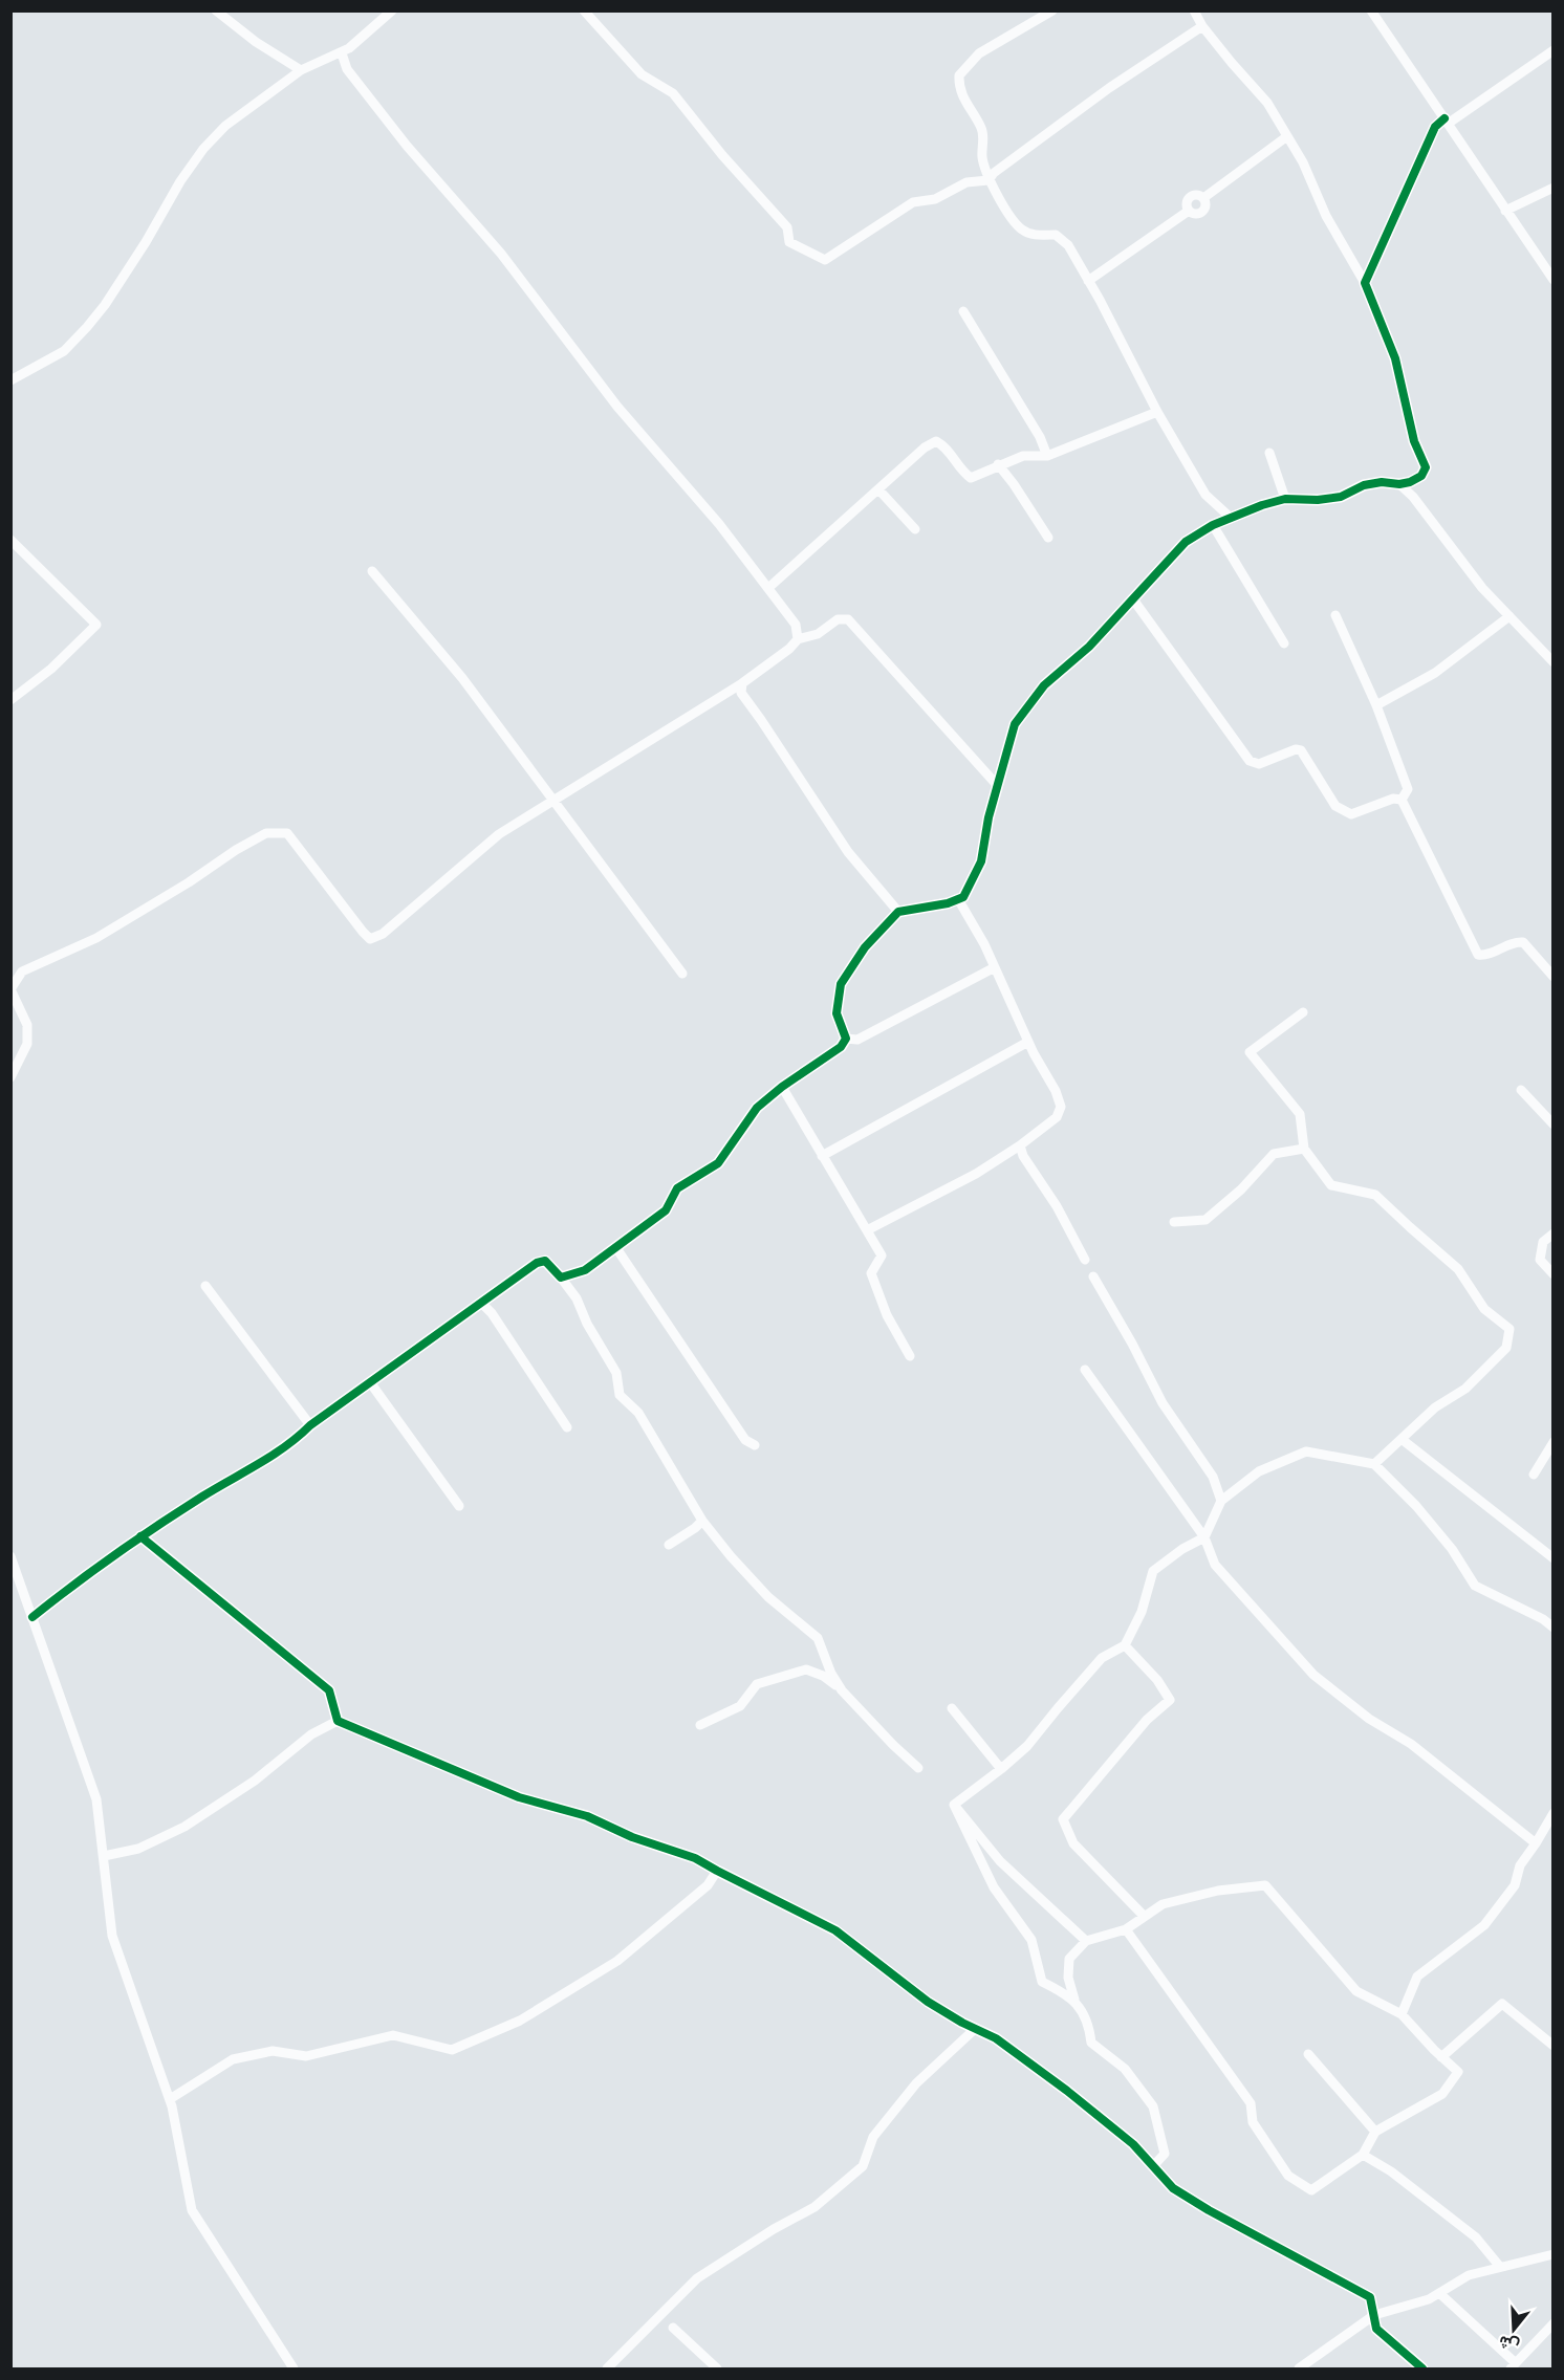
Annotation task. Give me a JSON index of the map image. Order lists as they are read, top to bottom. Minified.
{"north":"bottom"}
